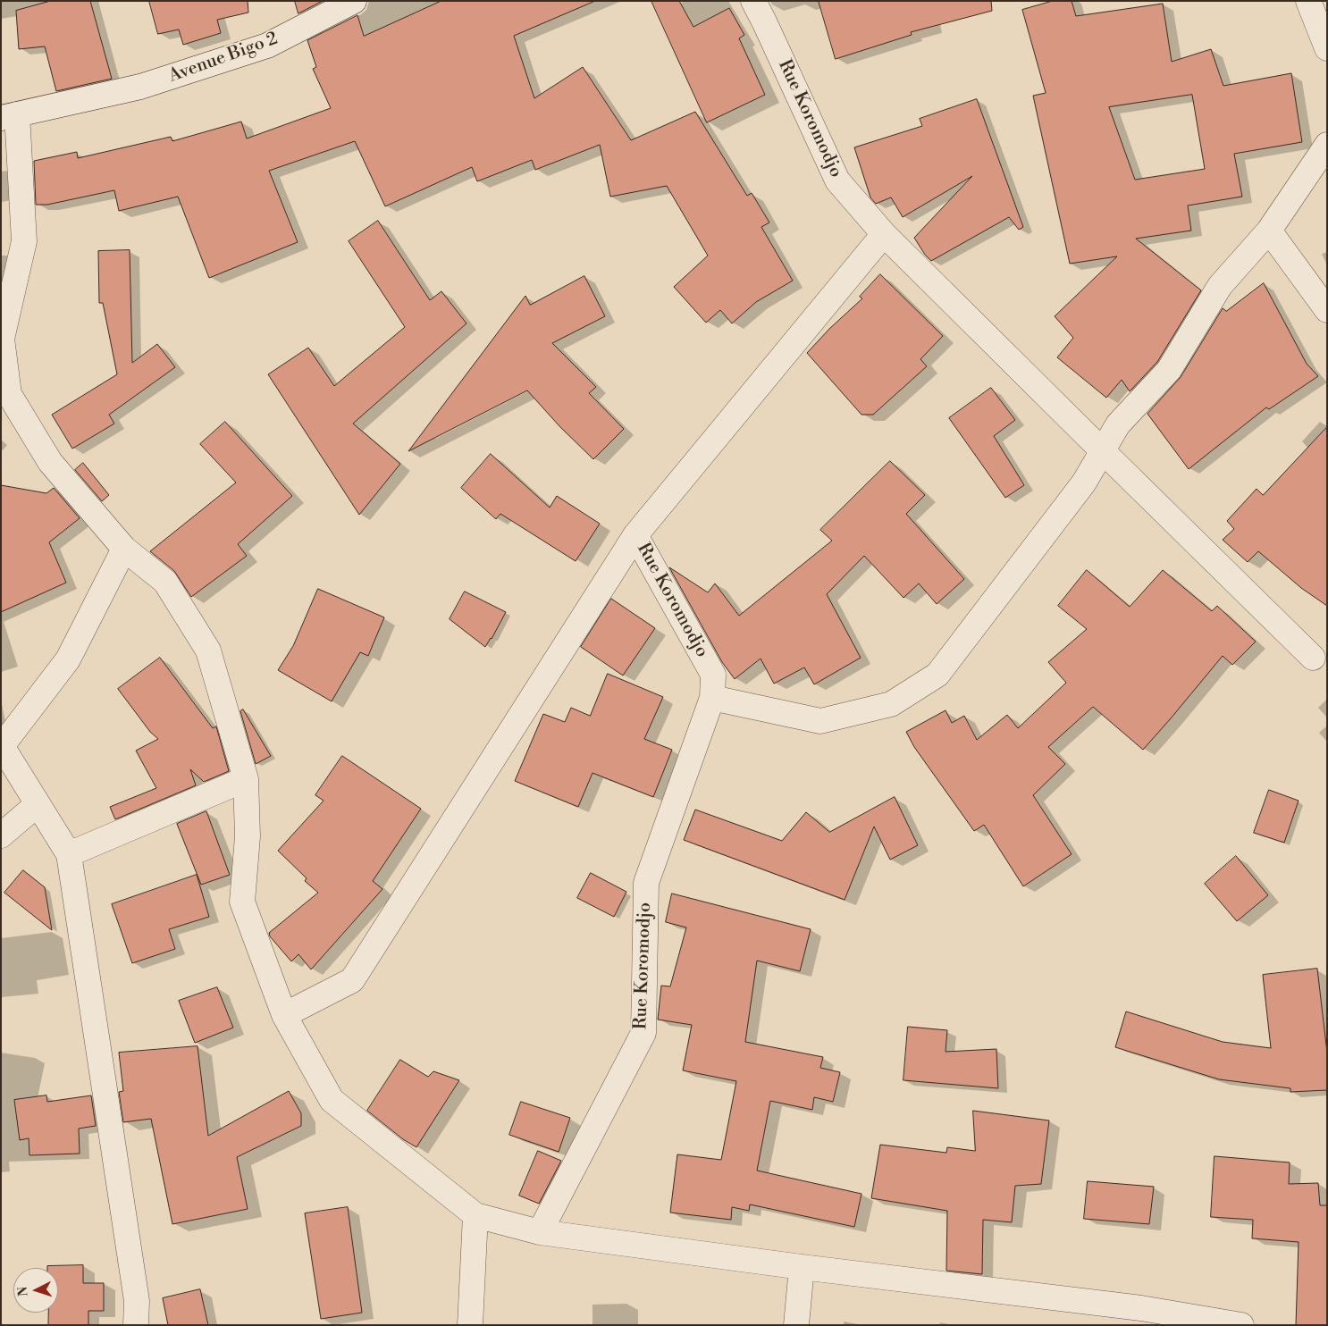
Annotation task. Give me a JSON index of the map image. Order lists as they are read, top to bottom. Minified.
{"streets":{"street":["Avenue Bigo 2","Rue Koromodjo"]},"north":"left"}
